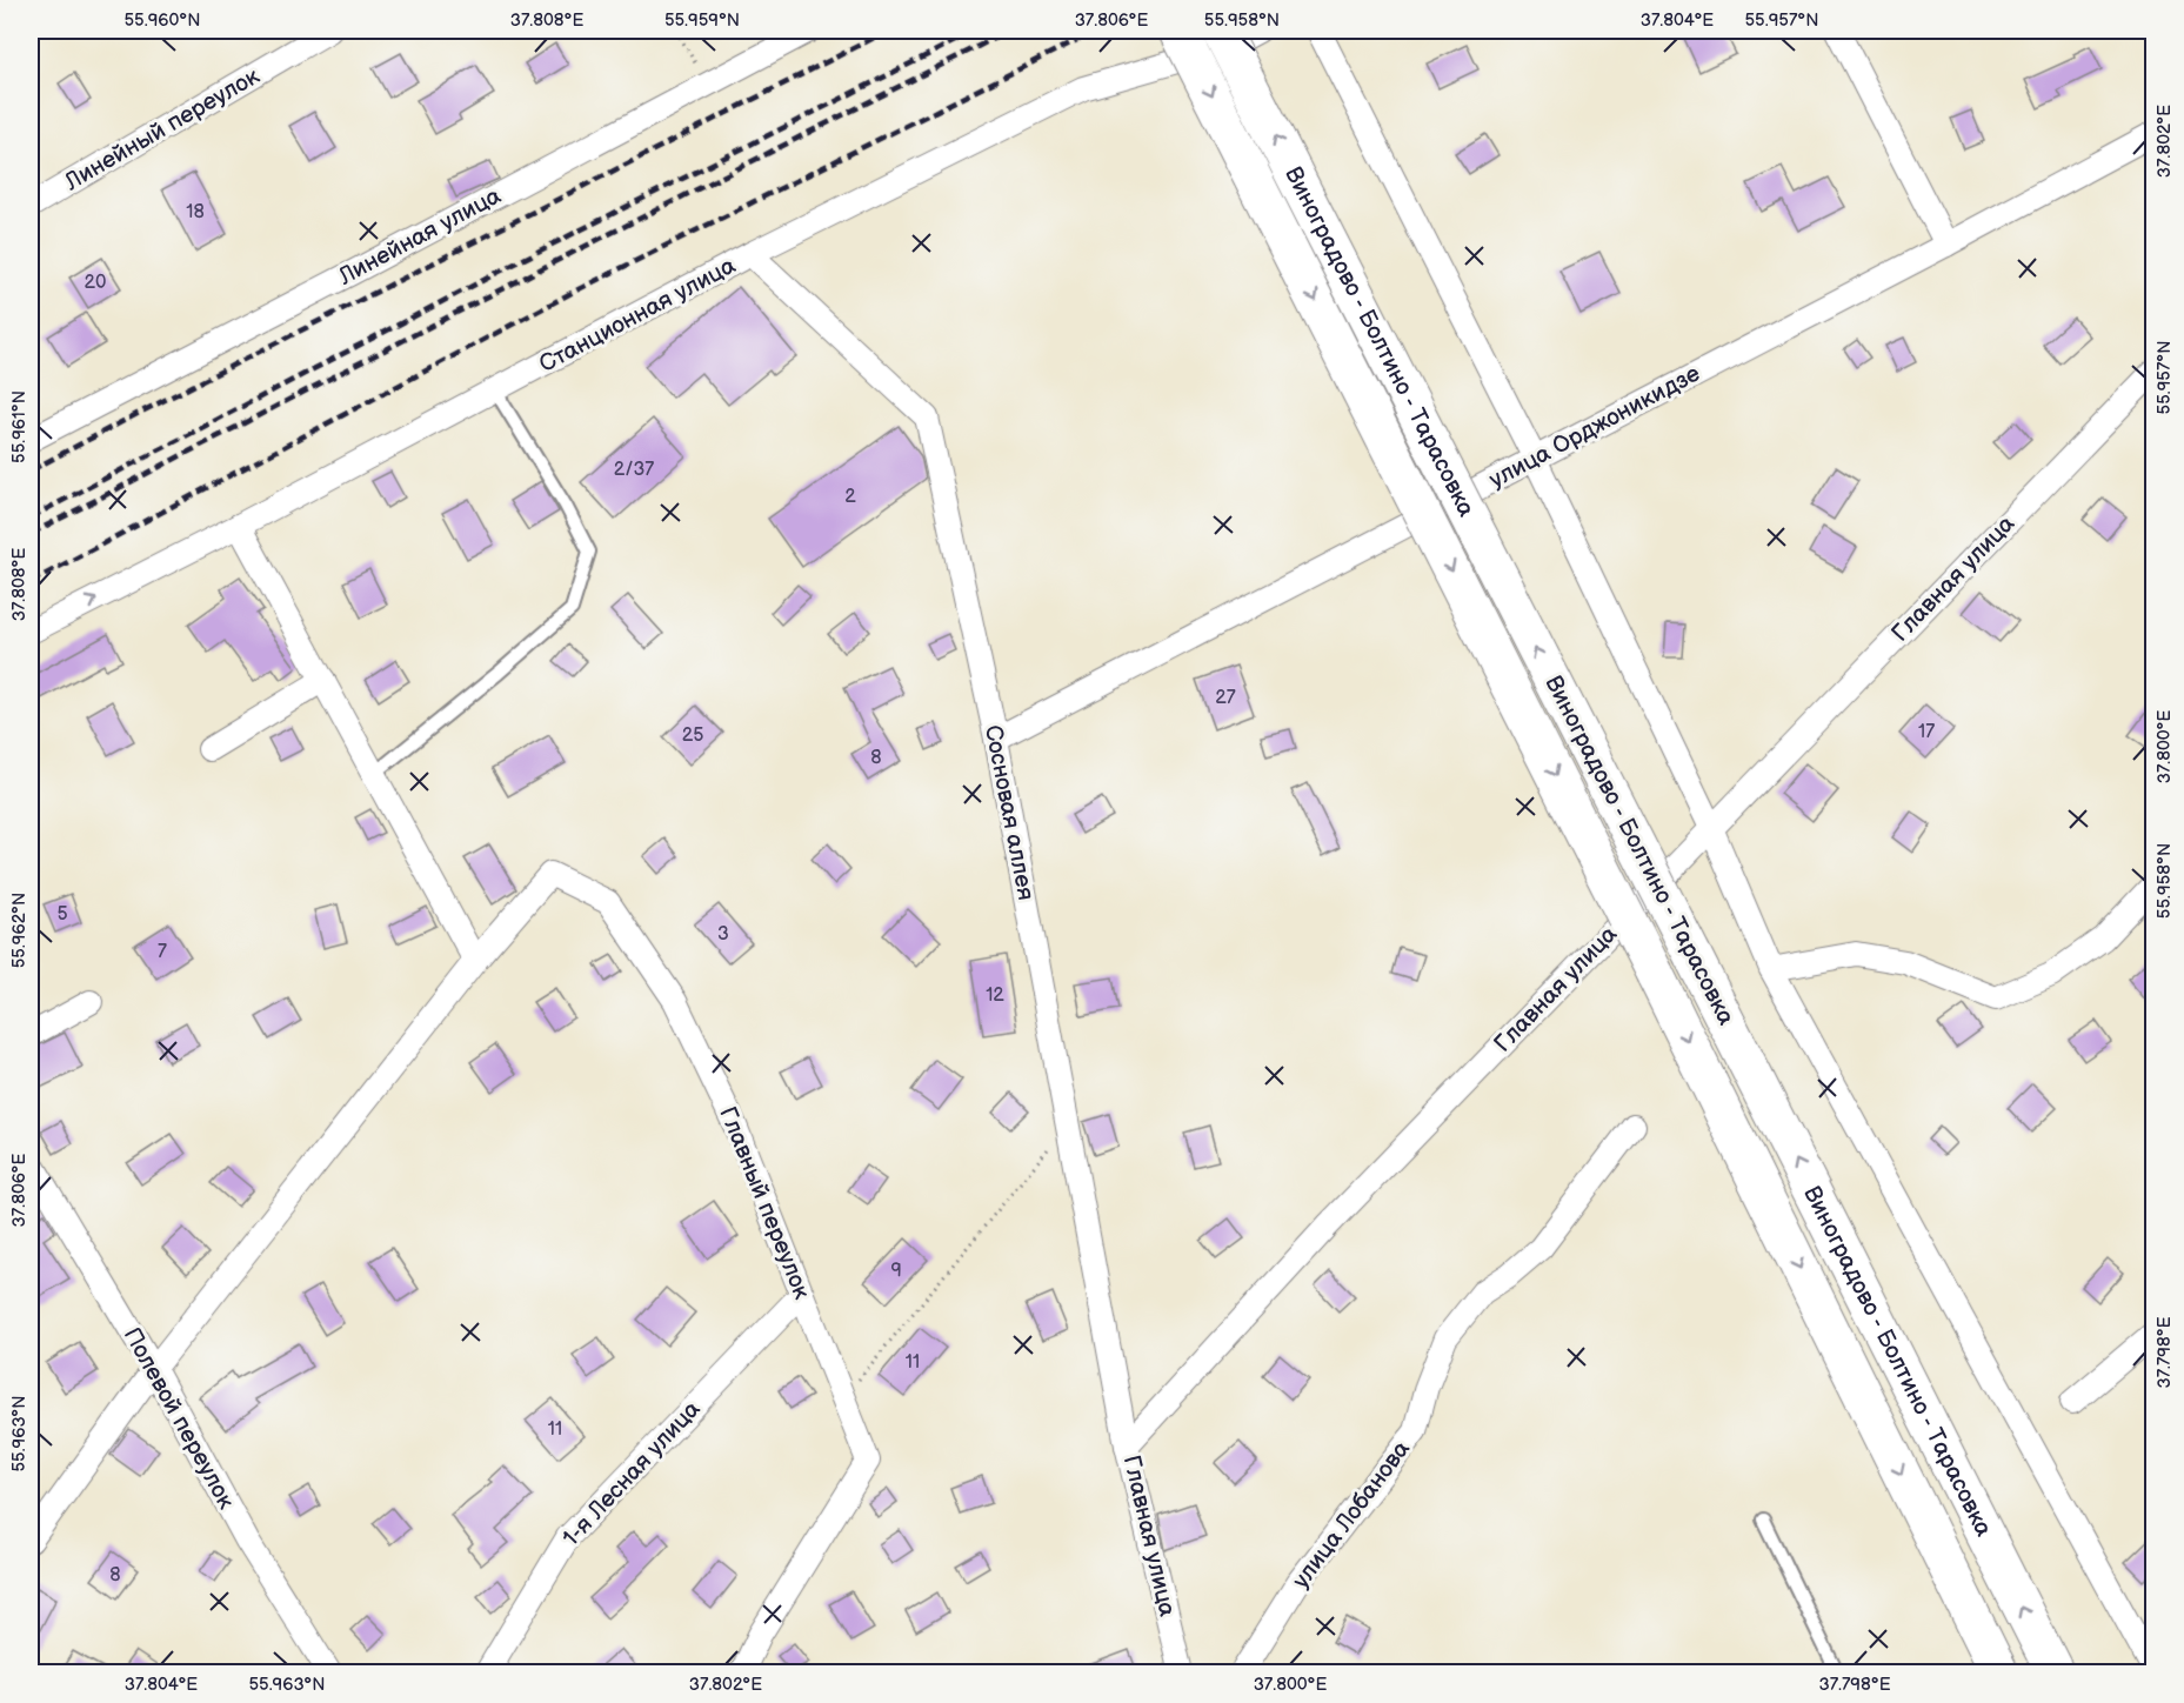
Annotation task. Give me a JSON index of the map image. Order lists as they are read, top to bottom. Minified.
{"streets":{"main road":["Виноградово - Болтино - Тарасовка"],"street":["Линейный переулок","Линейная улица","Станционная улица","улица Орджоникидзе","Главная улица","Сосновая аллея","Главный переулок","Полевой переулок","1-я Лесная улица","улица Лобанова"]},"crossings":[["Станционная улица","Сосновая аллея"],["улица Орджоникидзе","Сосновая аллея"],["Главная улица","Сосновая аллея"],["Главный переулок","1-я Лесная улица"]],"house_numbers":["18","20","2/37","2","27","17","25","8","5","3","7","12","9","11","11","8"],"coordinates":["55.960°N","37.808°E","55.959°N","37.806°E","55.958°N","37.804°E","55.957°N","37.802°E","55.961°N","37.800°E","55.962°N","37.798°E","55.963°N"]}
